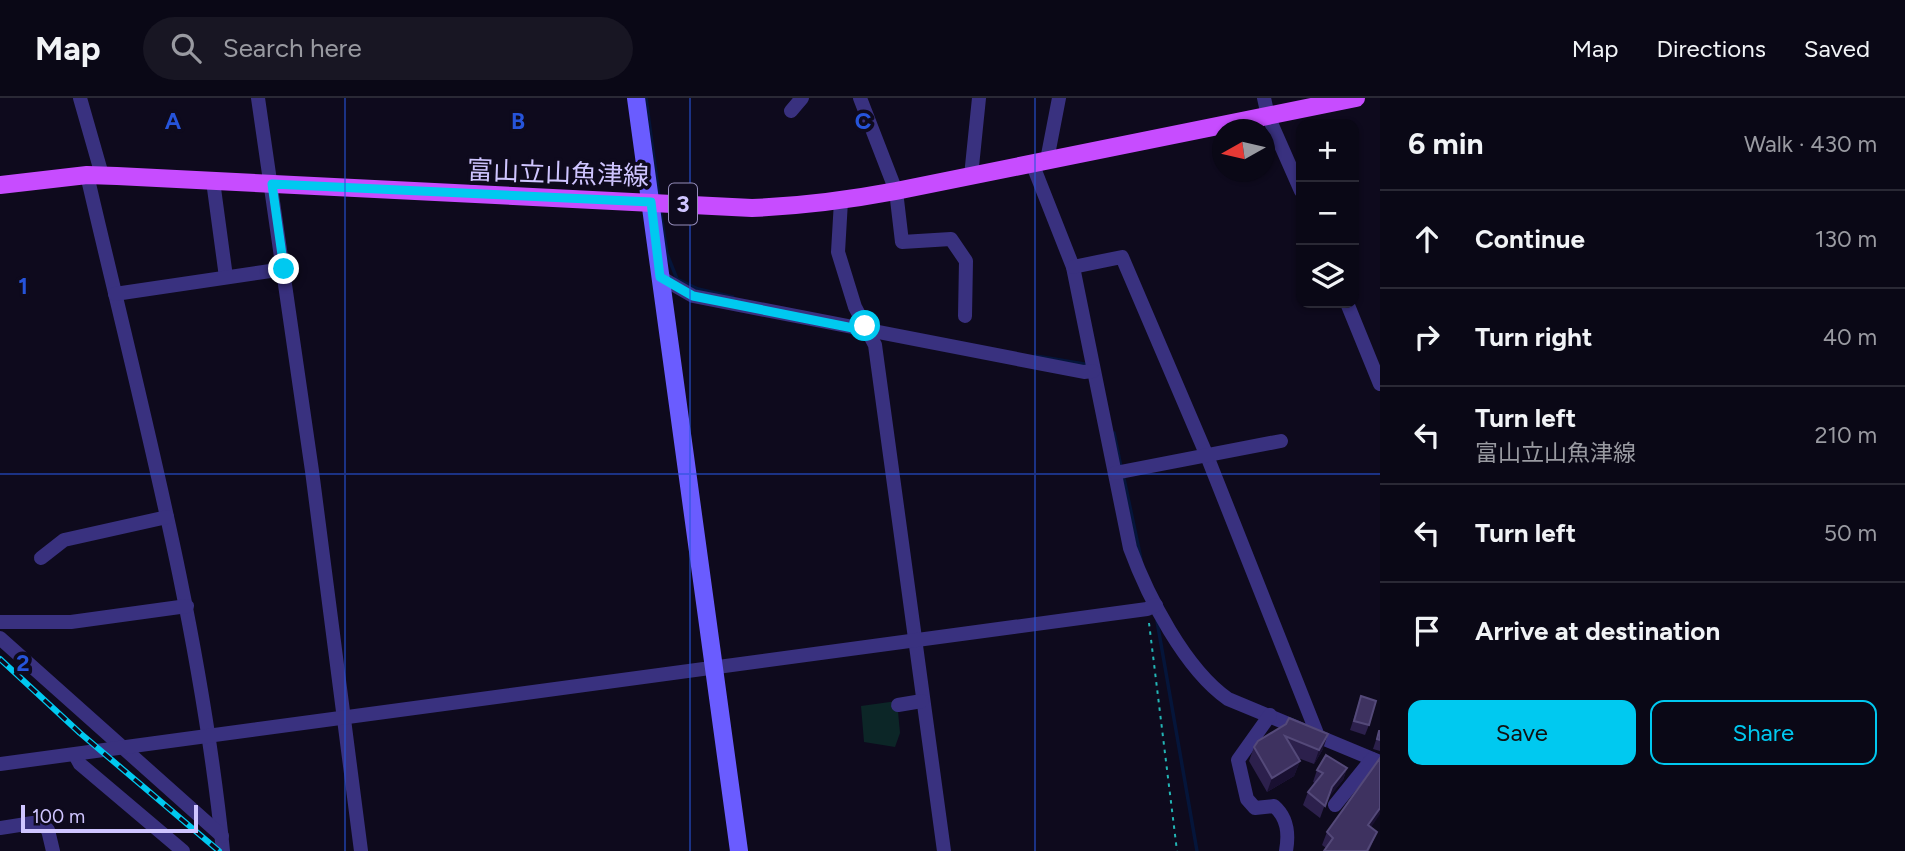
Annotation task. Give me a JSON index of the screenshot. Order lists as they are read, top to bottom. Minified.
{"streets":{"main road":["富山立山魚津線","3"]},"scale_bar":"100 m","north":"left","page":{"header":"Map","search":"Search here","nav":["Map","Directions","Saved"],"heading":["6 min","Walk · 430 m"],"map_buttons":["+","−"],"list":[["Continue","130 m"],["Turn right","40 m"],["Turn left","富山立山魚津線","210 m"],["Turn left","50 m"],"Arrive at destination"],"buttons":["Save","Share"],"scale":"100 m"},"grid":{"columns":["A","B","C"],"rows":["1","2"]}}
